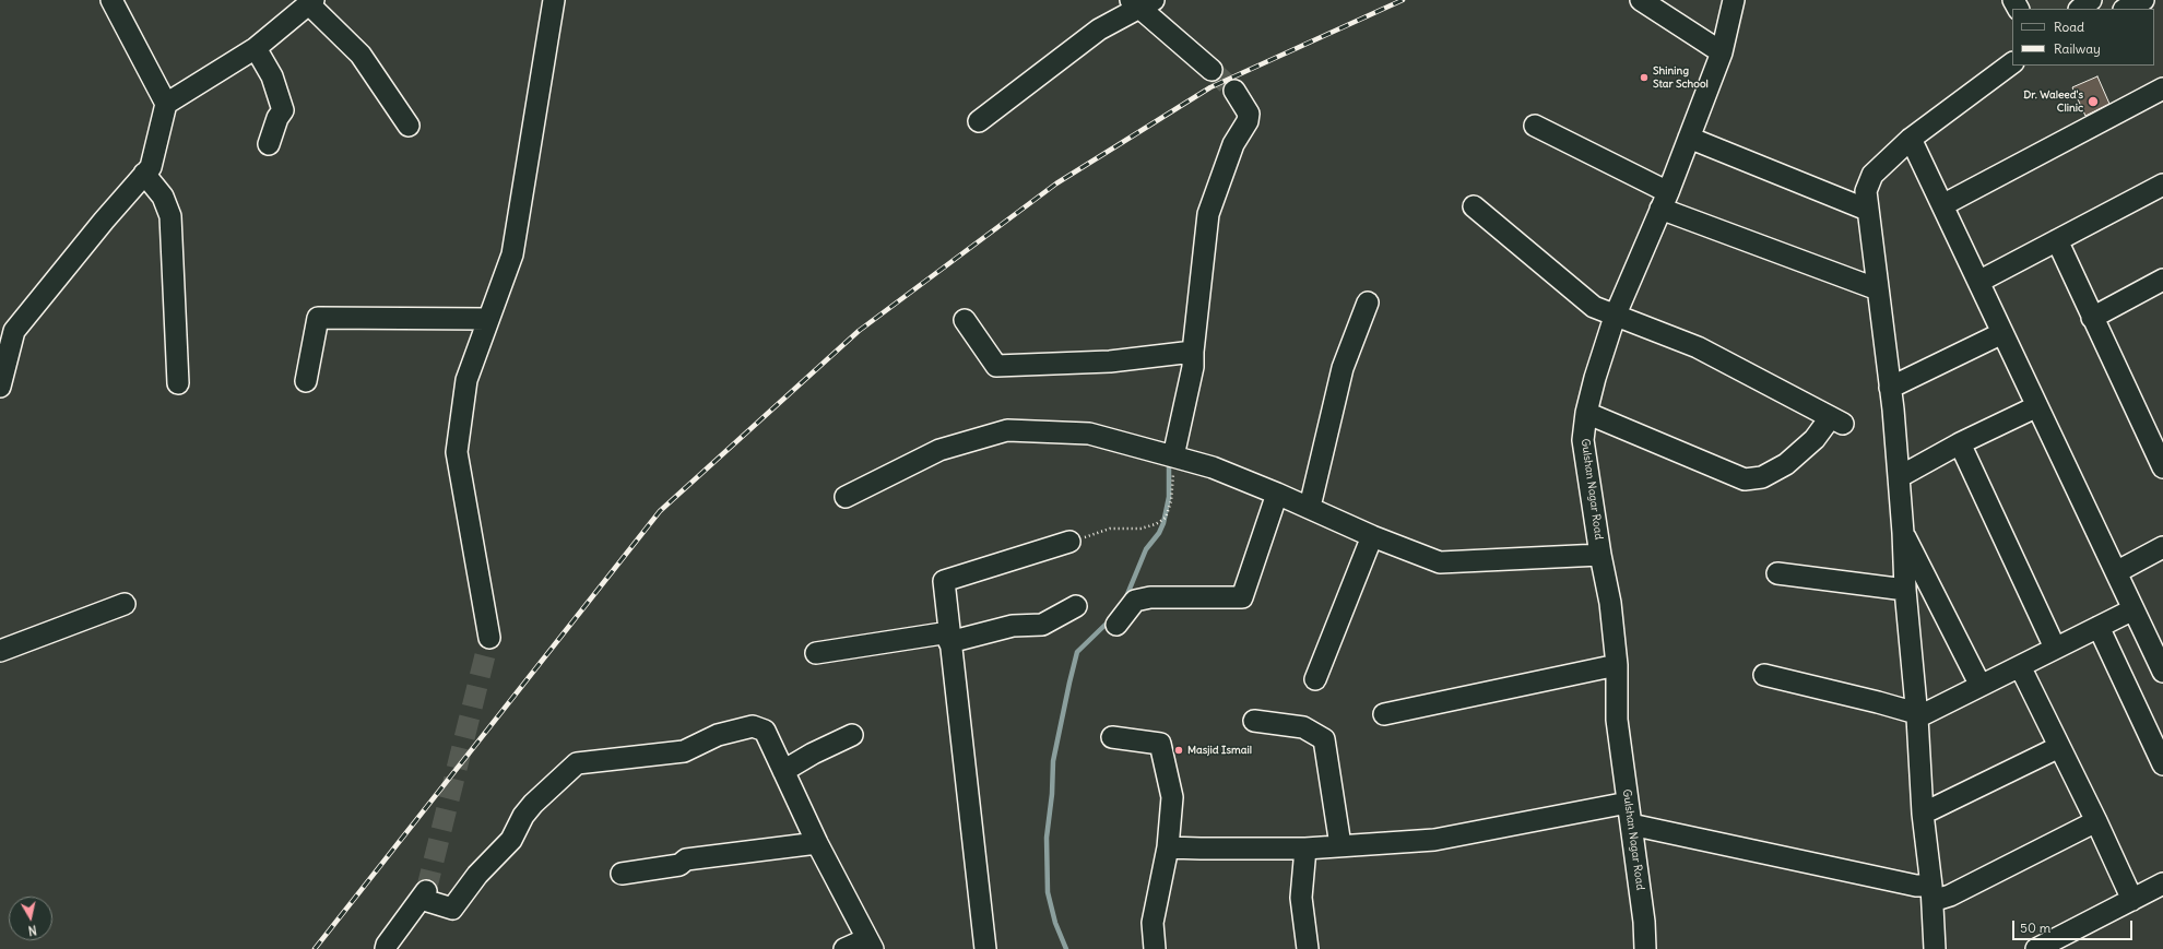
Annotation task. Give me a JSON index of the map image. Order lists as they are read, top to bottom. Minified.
{"streets":{"street":["Gulshan Nagar Road"]},"places":["Shining Star School","Dr. Waleed's Clinic","Masjid Ismail"],"legend":["Road","Railway"],"scale_bar":"50 m","north":"bottom"}
